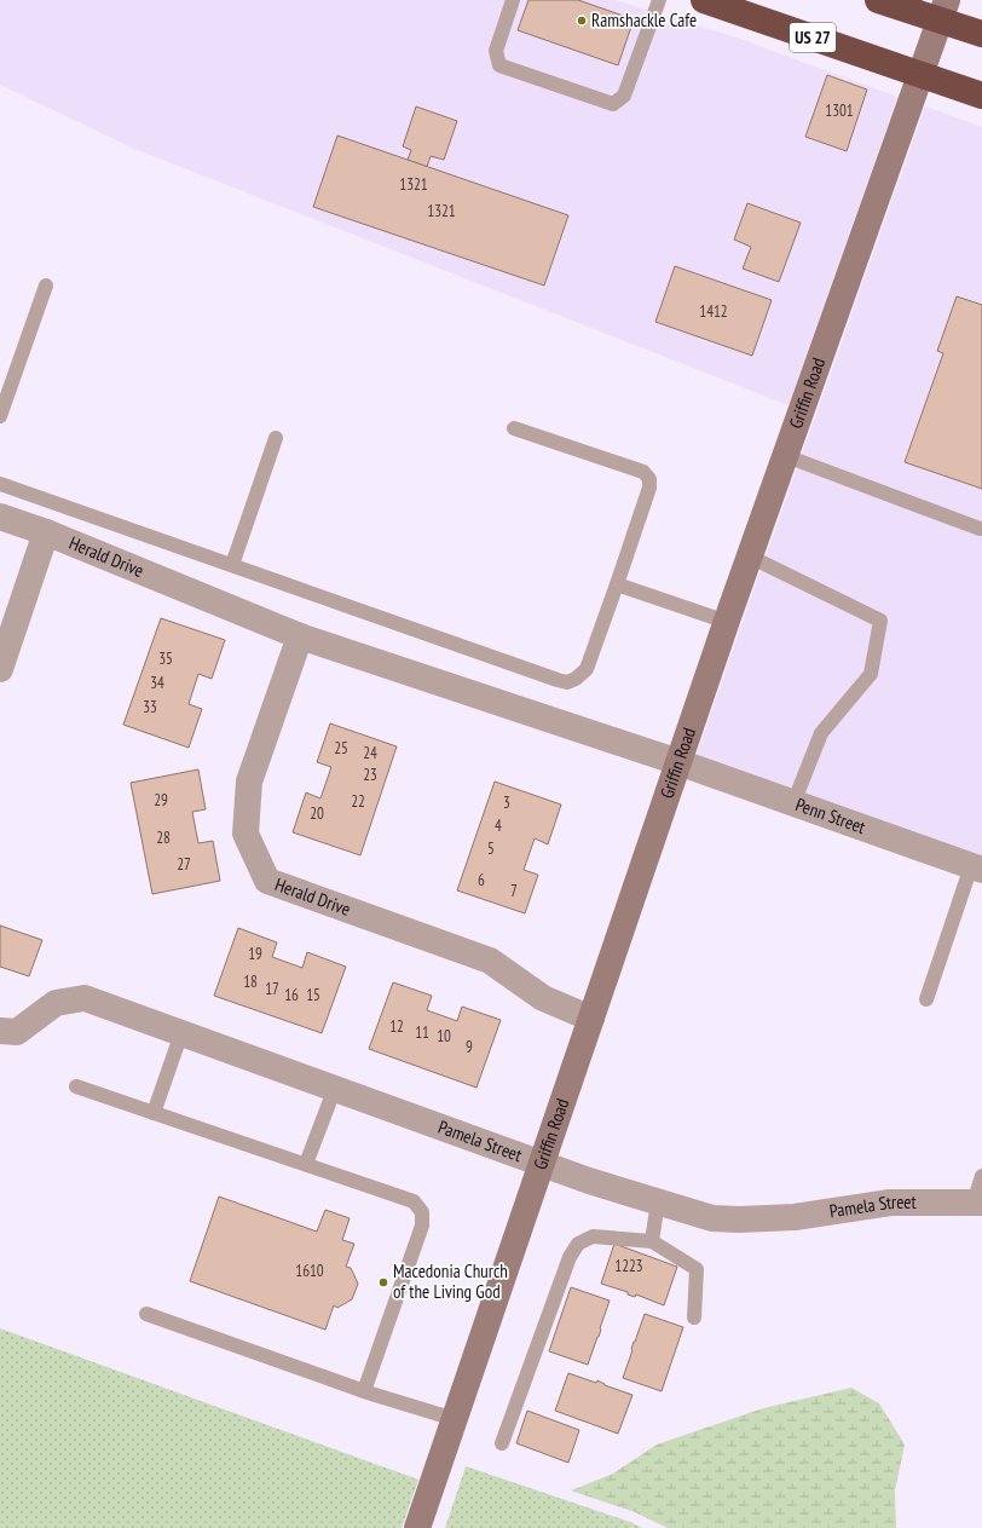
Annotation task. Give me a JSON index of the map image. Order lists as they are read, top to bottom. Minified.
{"streets":{"highway":["US 27"],"street":["Griffin Road","Herald Drive","Penn Street","Pamela Street"]},"crossings":[["US 27","Griffin Road"],["Griffin Road","Herald Drive"],["Griffin Road","Penn Street"],["Griffin Road","Pamela Street"],["Herald Drive","Penn Street"]],"places":["Ramshackle Cafe","Macedonia Church of the Living God"],"house_numbers":["1301","1321","1321","1412","35","34","33","25","24","23","29","22","3","20","4","28","5","27","6","7","19","18","17","16","15","12","11","10","9","1223","1610"]}
